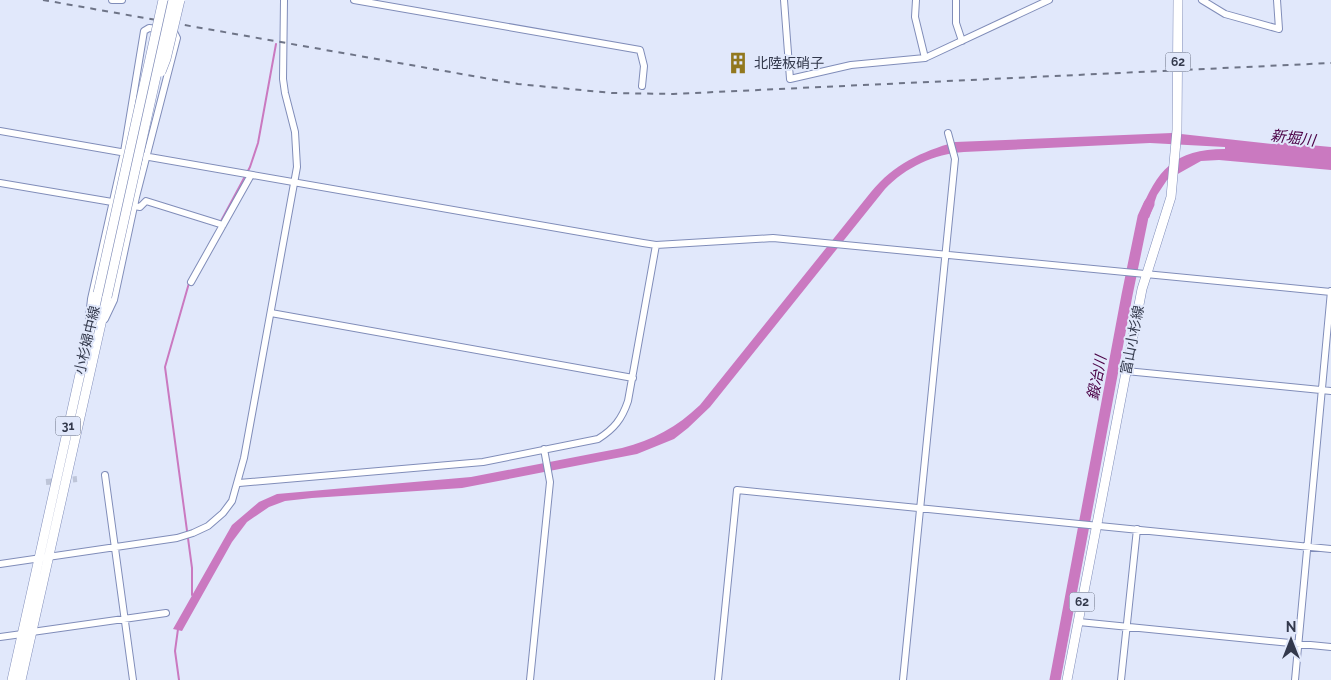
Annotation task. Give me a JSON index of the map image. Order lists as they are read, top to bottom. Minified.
{"streets":{"main road":["62","小杉婦中線","富山小杉線","31"]},"crossings":[["小杉婦中線","31"]],"water":["新堀川","鍛冶川"],"places":{"building":["北陸板硝子"]},"north":"top"}
